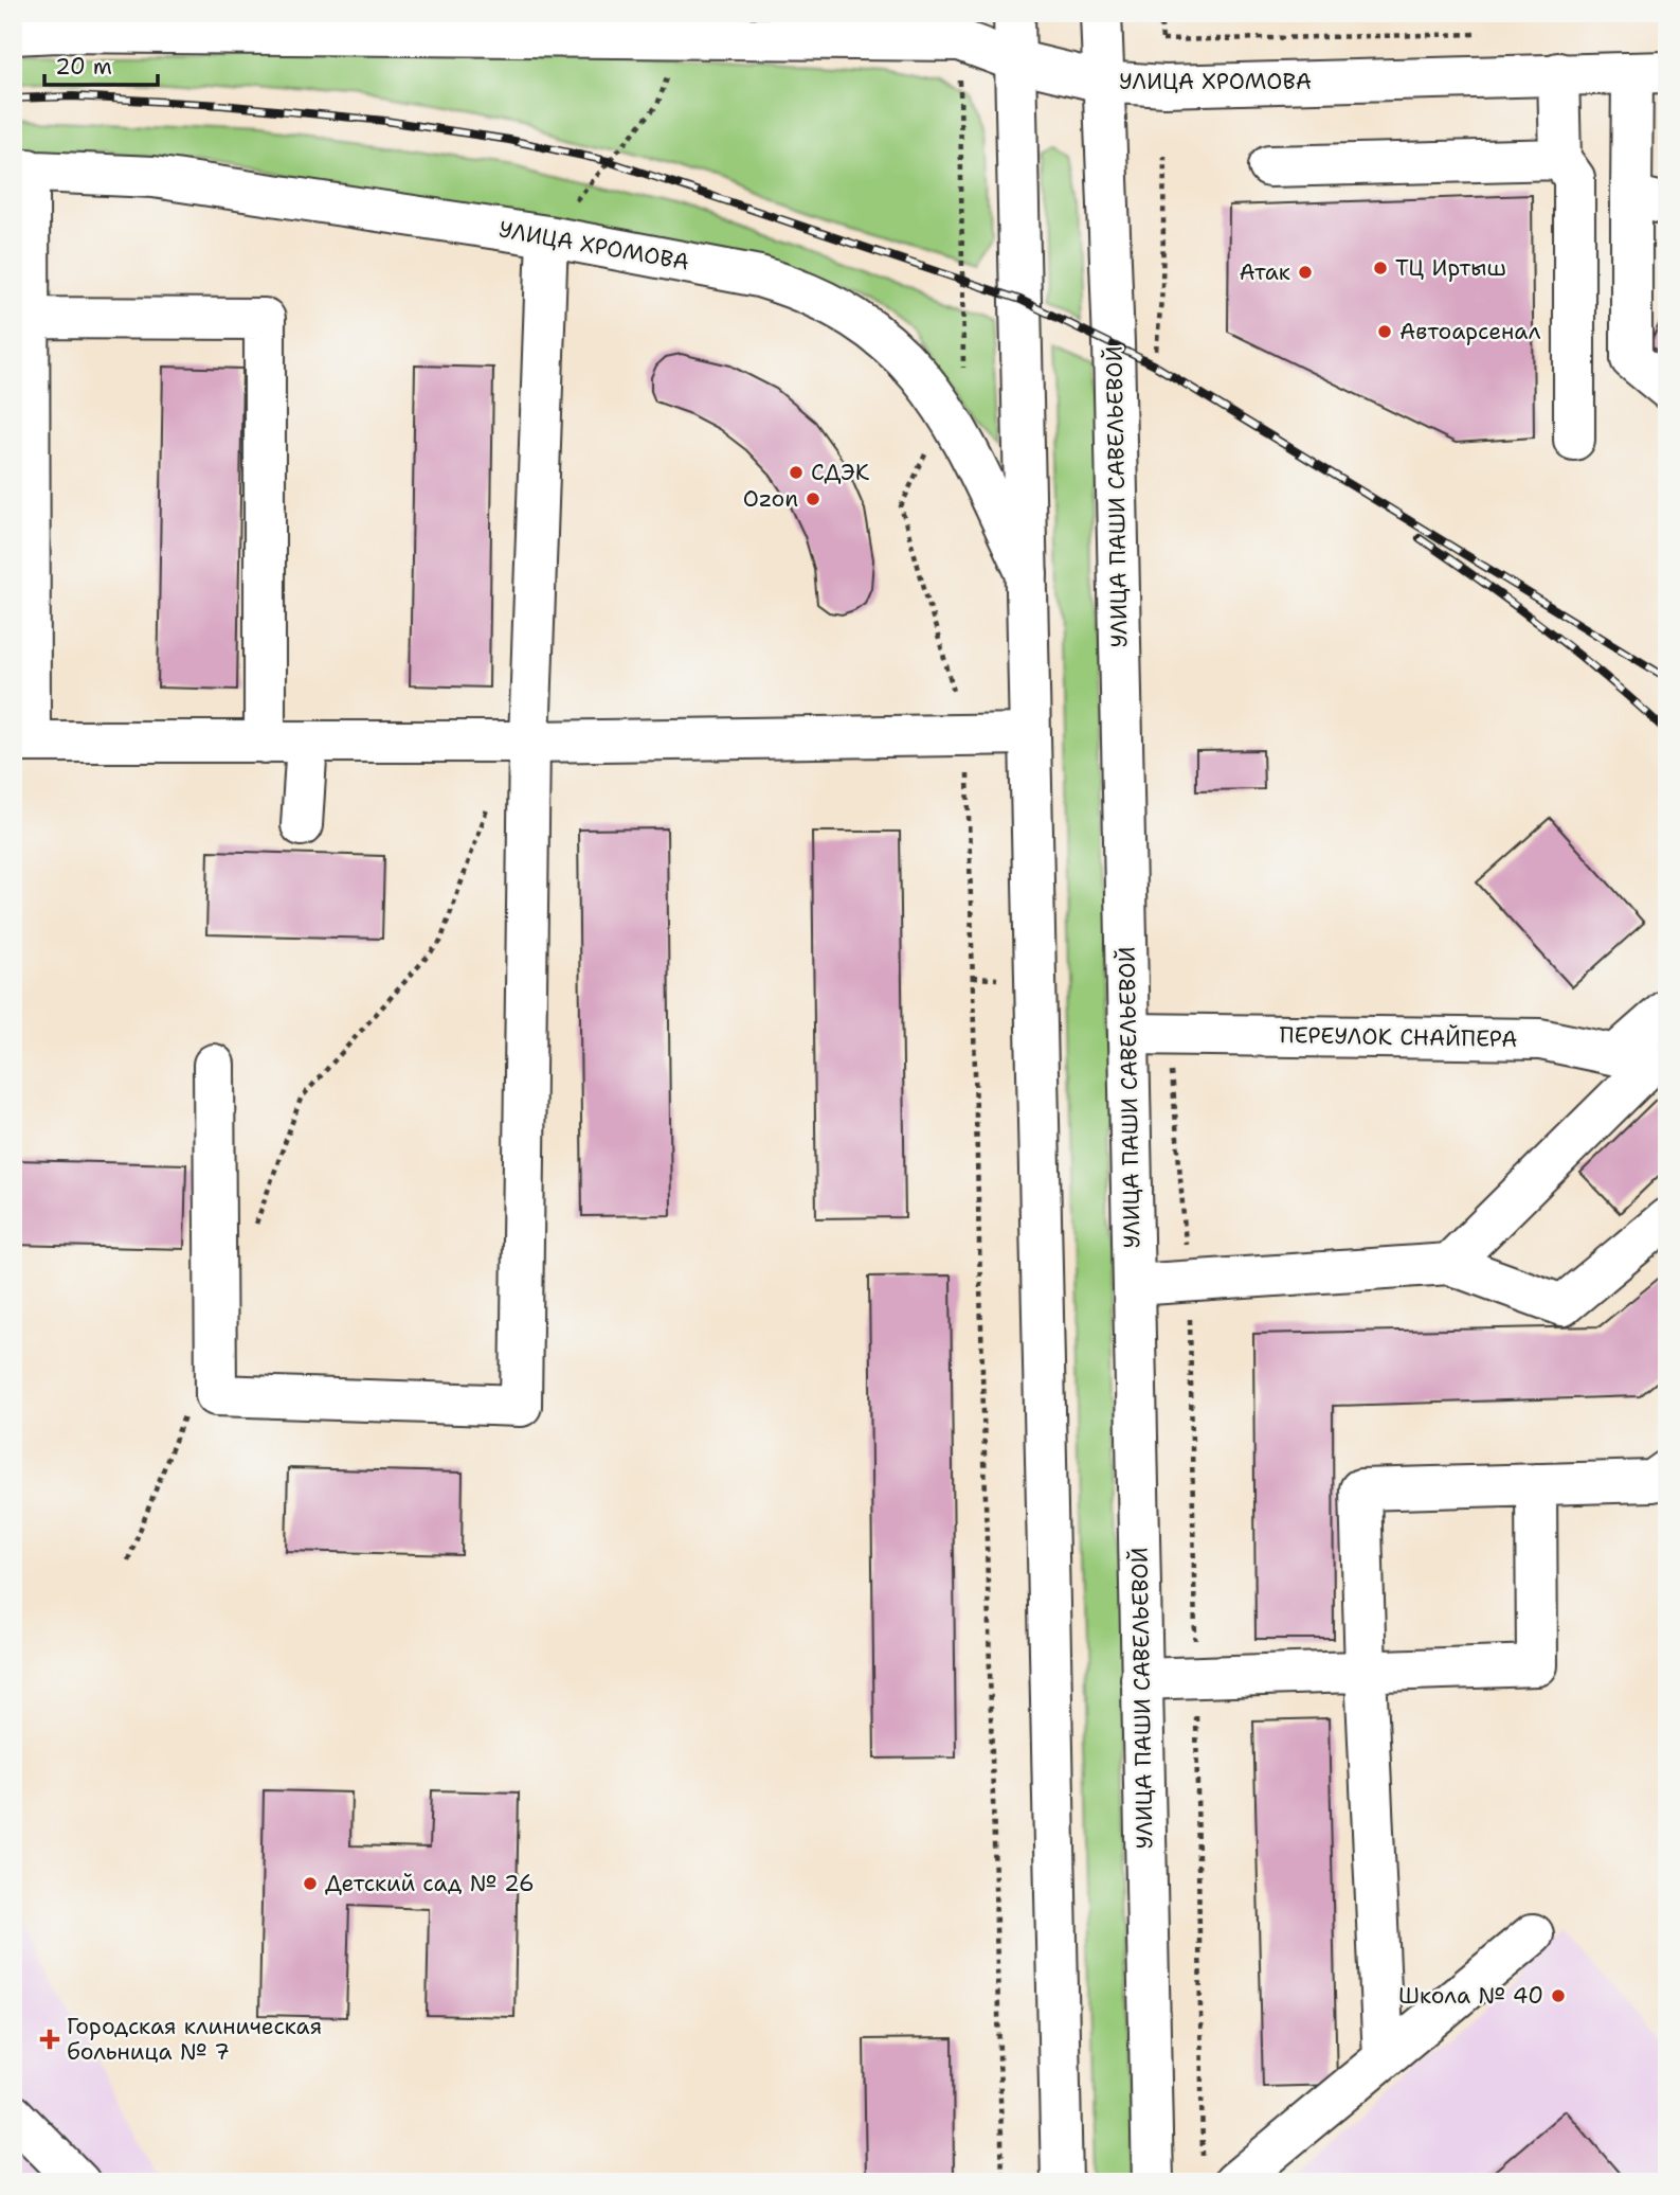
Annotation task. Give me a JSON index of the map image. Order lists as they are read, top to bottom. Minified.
{"streets":{"main road":["УЛИЦА ХРОМОВА","УЛИЦА ПАШИ САВЕЛЬЕВОЙ","ПЕРЕУЛОК СНАЙПЕРА"]},"crossings":[["УЛИЦА ХРОМОВА","УЛИЦА ПАШИ САВЕЛЬЕВОЙ"],["УЛИЦА ПАШИ САВЕЛЬЕВОЙ","ПЕРЕУЛОК СНАЙПЕРА"]],"places":{"other":["ТЦ Иртыш","Атак","Автоарсенал","СДЭК","Ozon","Детский сад № 26","Школа № 40"],"health":["Городская клиническая больница № 7"]},"scale_bar":"20 m"}
